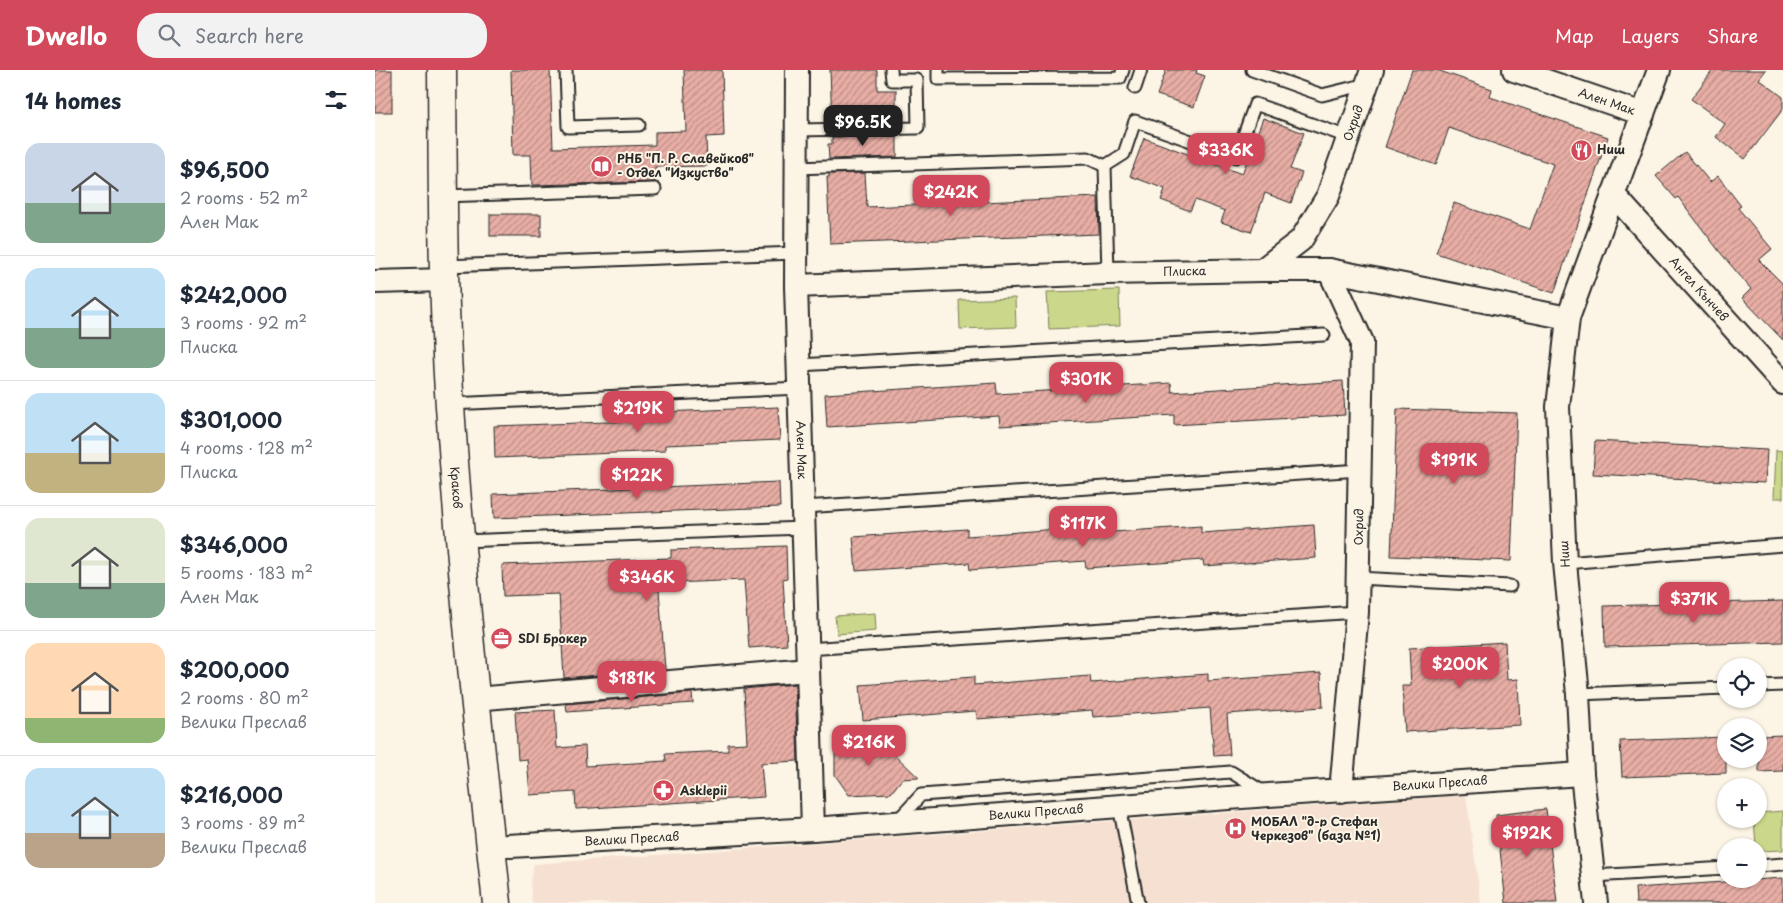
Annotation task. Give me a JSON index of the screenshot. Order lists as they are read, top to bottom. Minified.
{"streets":{"main road":["Краков"],"street":["Ален Мак","Охрид","Плиска","Ангел Кънчев","Ниш","Велики Преслав"]},"crossings":[["Ален Мак","Плиска"],["Ален Мак","Ниш"],["Ален Мак","Велики Преслав"],["Охрид","Плиска"],["Охрид","Велики Преслав"],["Плиска","Ниш"],["Ангел Кънчев","Ниш"],["Краков","Велики Преслав"],["Ниш","Велики Преслав"]],"places":{"restaurant":["Ниш"],"library":["РНБ \"П. Р. Славейков\" - Отдел \"Изкуство\""],"office":["SDI Брокер"],"pharmacy":["Asklepii"],"hospital":["МОБАЛ \"д-р Стефан Черкезов\" (база №1)"]},"page":{"header":"Dwello","search":"Search here","nav":["Map","Layers","Share"],"heading":"14 homes","price":["$96.5K","$336K","$242K","$301K","$219K","$191K","$122K","$117K","$346K","$371K","$200K","$181K","$216K","$192K"],"list":[{"name":"$96,500","note":"2 rooms · 52 m² · Ален Мак"},{"name":"$242,000","note":"3 rooms · 92 m² · Плиска"},{"name":"$301,000","note":"4 rooms · 128 m² · Плиска"},{"name":"$346,000","note":"5 rooms · 183 m² · Ален Мак"},{"name":"$200,000","note":"2 rooms · 80 m² · Велики Преслав"},{"name":"$216,000","note":"3 rooms · 89 m² · Велики Преслав"}],"map_buttons":["+","−"]}}
